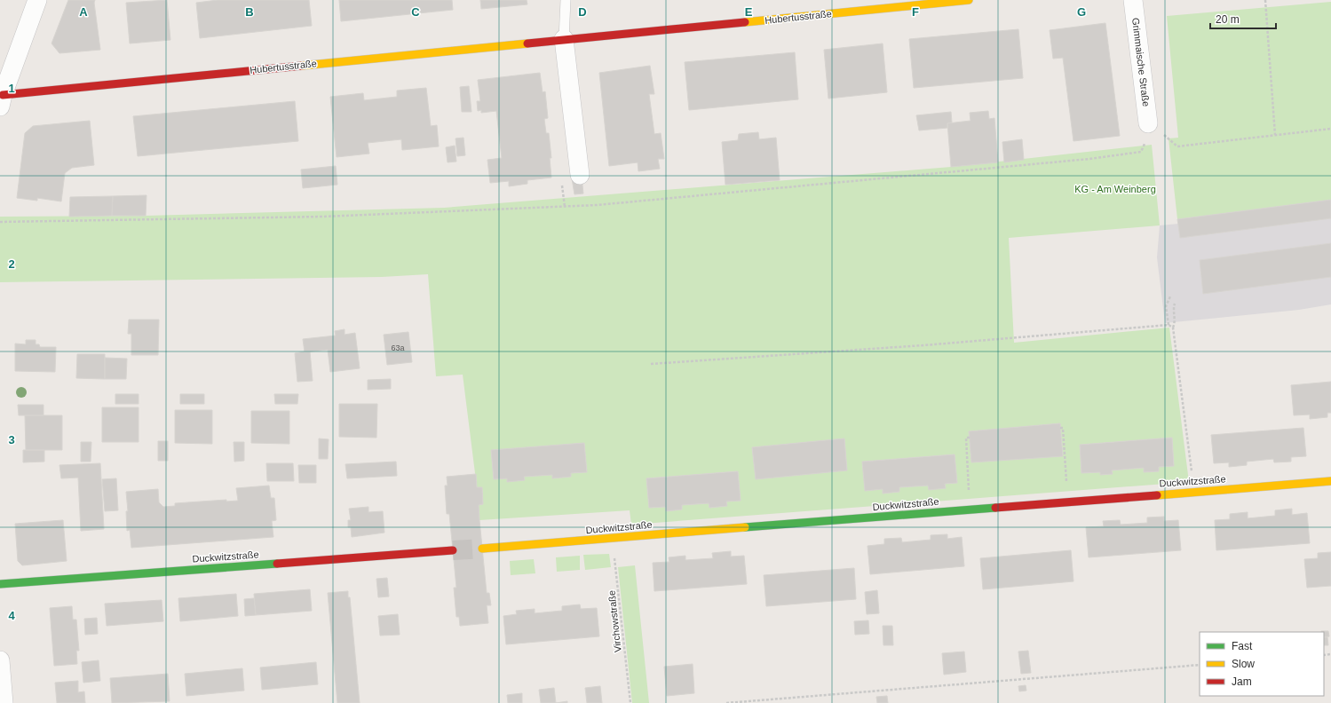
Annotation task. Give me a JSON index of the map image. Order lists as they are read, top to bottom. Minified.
{"streets":{"street":["Hubertusstraße","Grimmaische Straße","Duckwitzstraße"],"path":["Virchowstraße"]},"crossings":[["Duckwitzstraße","Virchowstraße"]],"parks":["KG - Am Weinberg"],"house_numbers":["63a"],"legend":["Fast","Slow","Jam"],"scale_bar":"20 m","grid":{"columns":["A","B","C","D","E","F","G"],"rows":["1","2","3","4"]}}
